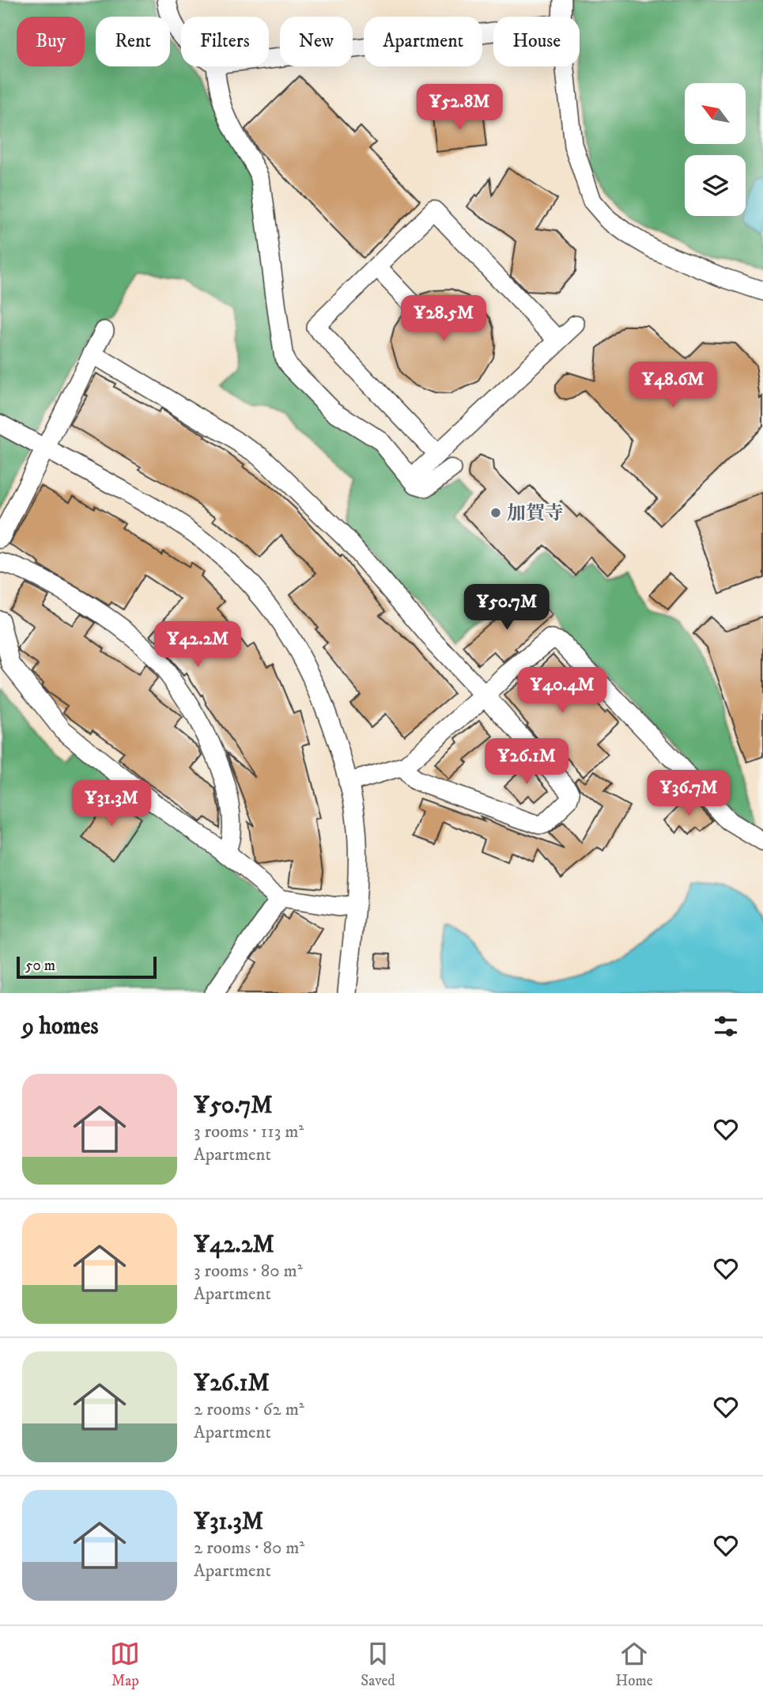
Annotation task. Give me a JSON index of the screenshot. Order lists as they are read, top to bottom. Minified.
{"places":["加賀寺"],"scale_bar":"50 m","north":"top left","page":{"chip":["Buy","Rent","Filters","New","Apartment","House"],"price":["¥52.8M","¥28.5M","¥48.6M","¥50.7M","¥42.2M","¥40.4M","¥26.1M","¥36.7M","¥31.3M"],"scale":"50 m","heading":"9 homes","list":[{"name":"¥50.7M","note":"3 rooms · 113 m² · Apartment"},{"name":"¥42.2M","note":"3 rooms · 80 m² · Apartment"},{"name":"¥26.1M","note":"2 rooms · 62 m² · Apartment"},{"name":"¥31.3M","note":"2 rooms · 80 m² · Apartment"}],"tabs":["Map","Saved","Home"]}}
